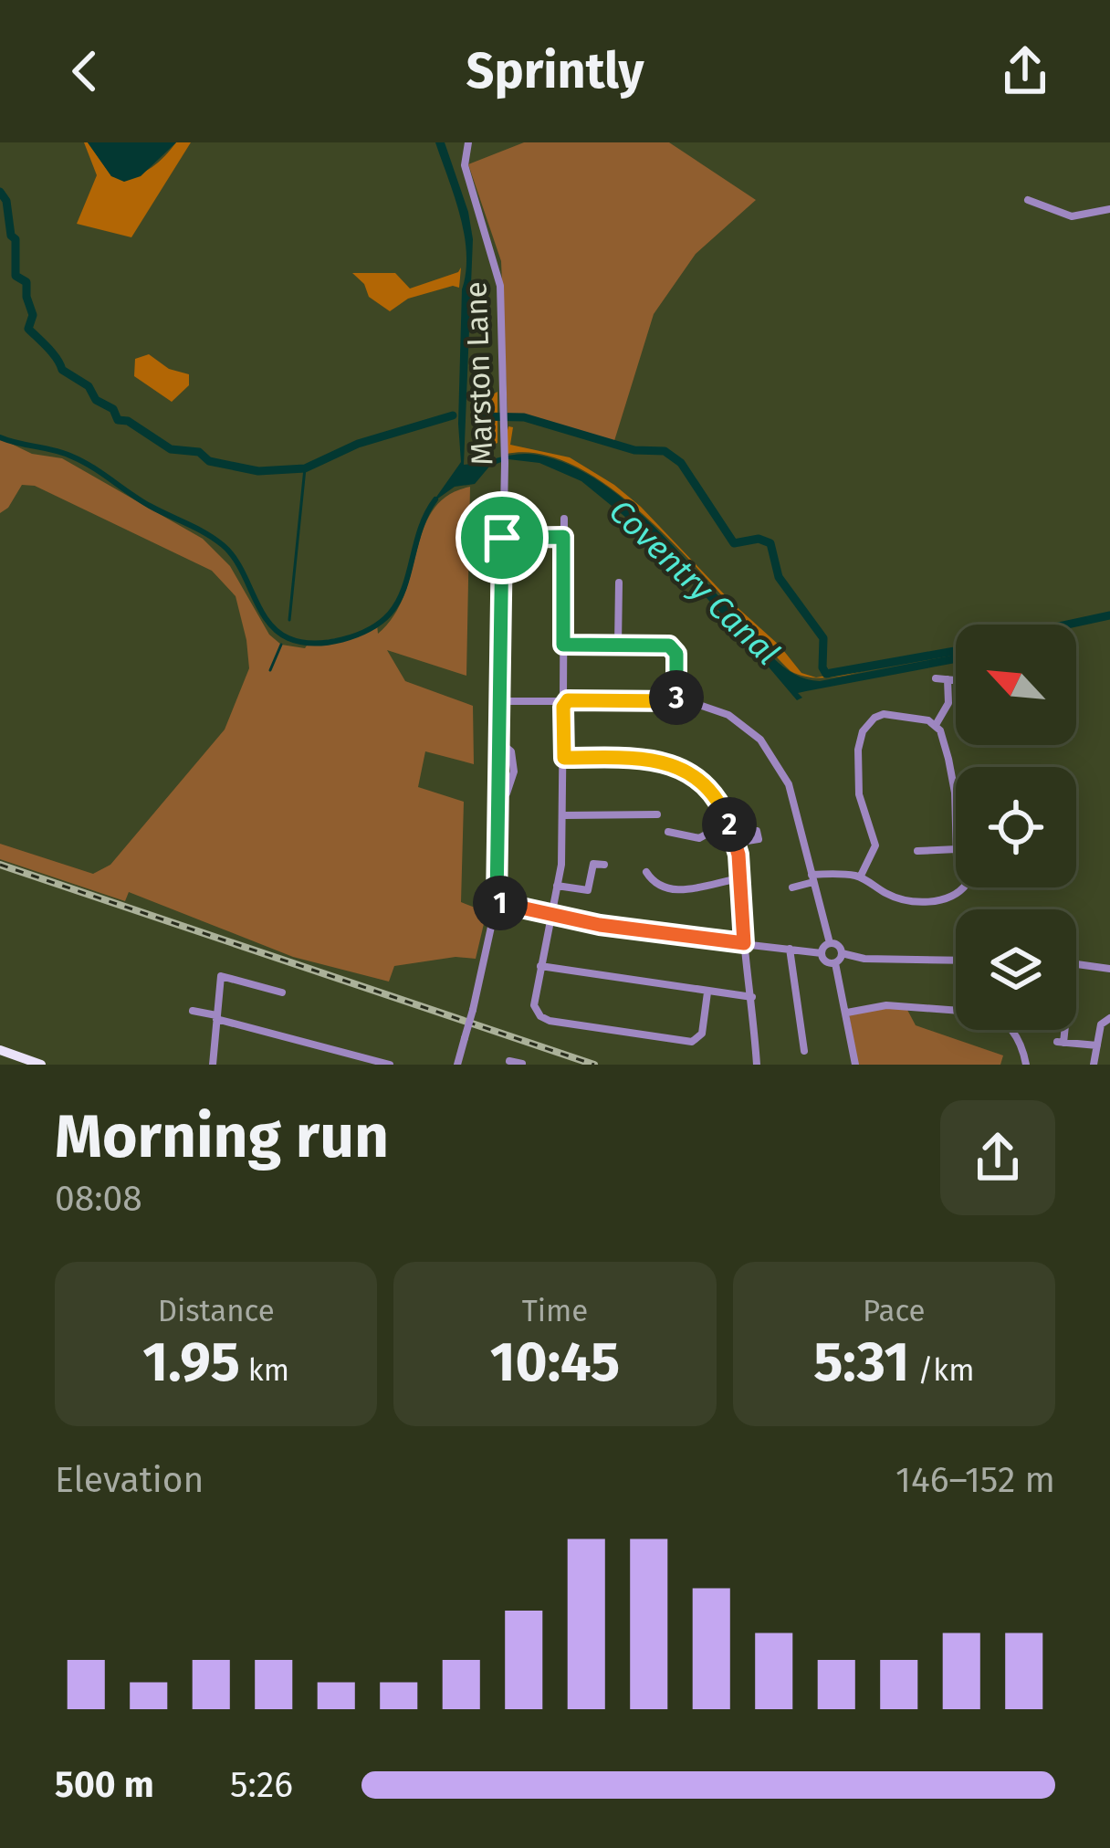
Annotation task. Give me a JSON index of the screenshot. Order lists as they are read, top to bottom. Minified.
{"streets":{"street":["Marston Lane"]},"water":["Coventry Canal"],"north":"top left","page":{"header":"Sprintly","pins":["3","2","1"],"heading":["Morning run","08:08"],"stats":[["Distance","1.95 km"],["Time","10:45"],["Pace","5:31 /km"]],"chart":["Elevation","146–152 m"],"list":[{"name":"500 m","note":"5:26"}]}}
